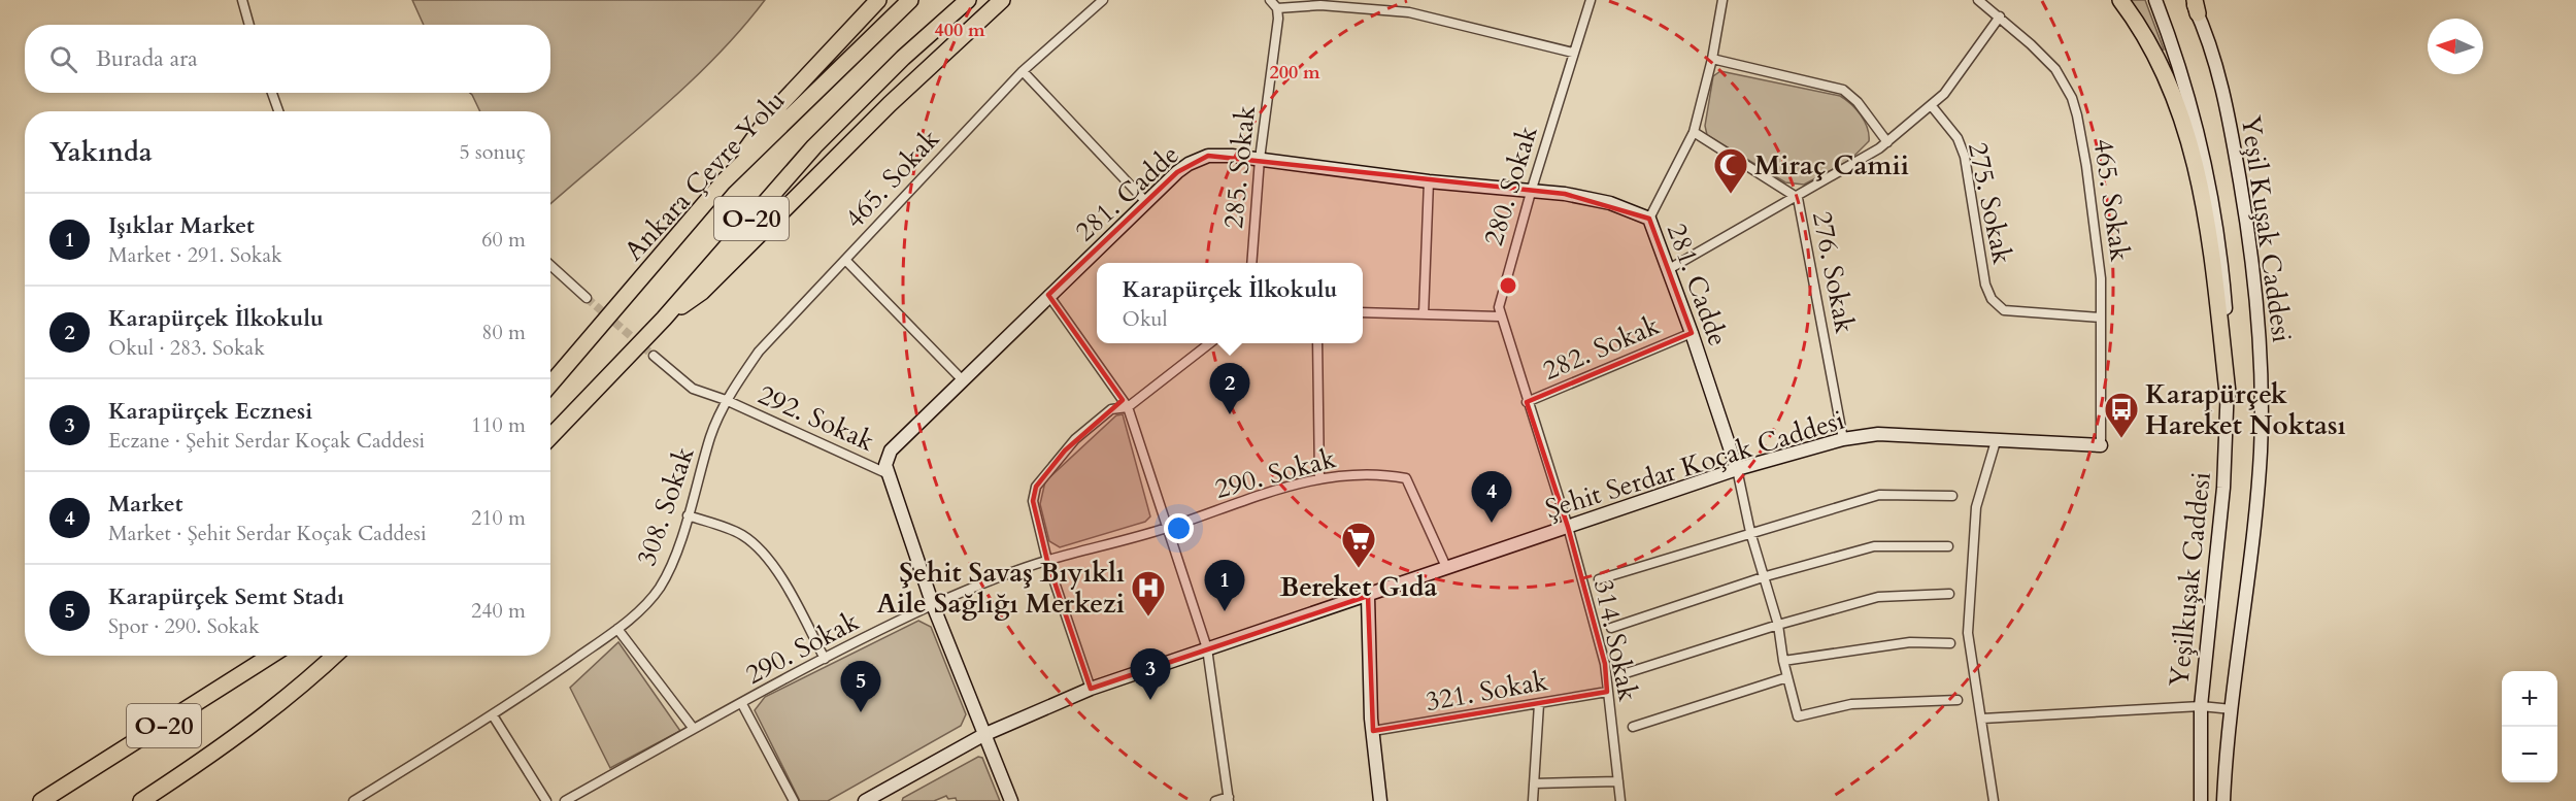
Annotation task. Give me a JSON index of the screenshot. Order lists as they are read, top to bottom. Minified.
{"streets":{"highway":["Ankara Çevre Yolu","O-20"],"street":["285. Sokak","465. Sokak","280. Sokak","281. Cadde","275. Sokak","Yeşil Kuşak Caddesi","276. Sokak","282. Sokak","292. Sokak","Şehit Serdar Koçak Caddesi","290. Sokak","308. Sokak","Yeşilkuşak Caddesi","314. Sokak","321. Sokak"]},"crossings":[["285. Sokak","281. Cadde"],["465. Sokak","275. Sokak"],["465. Sokak","292. Sokak"],["465. Sokak","Şehit Serdar Koçak Caddesi"],["465. Sokak","308. Sokak"],["280. Sokak","281. Cadde"],["280. Sokak","282. Sokak"],["280. Sokak","Şehit Serdar Koçak Caddesi"],["280. Sokak","314. Sokak"],["281. Cadde","282. Sokak"],["281. Cadde","292. Sokak"],["281. Cadde","Şehit Serdar Koçak Caddesi"],["276. Sokak","Şehit Serdar Koçak Caddesi"],["292. Sokak","308. Sokak"],["Şehit Serdar Koçak Caddesi","290. Sokak"],["Şehit Serdar Koçak Caddesi","314. Sokak"],["314. Sokak","321. Sokak"]],"places":{"mosque":["Miraç Camii"],"bus stop":["Karapürçek Hareket Noktası"],"supermarket":["Bereket Gıda"],"hospital":["Şehit Savaş Bıyıklı Aile Sağlığı Merkezi"]},"north":"left","page":{"search":"Burada ara","heading":["Yakında","5 sonuç"],"list":[{"mark":"1","name":"Işıklar Market","note":"Market · 291. Sokak","value":"60 m"},{"mark":"2","name":"Karapürçek İlkokulu","note":"Okul · 283. Sokak","value":"80 m"},{"mark":"3","name":"Karapürçek Ecznesi","note":"Eczane · Şehit Serdar Koçak Caddesi","value":"110 m"},{"mark":"4","name":"Market","note":"Market · Şehit Serdar Koçak Caddesi","value":"210 m"},{"mark":"5","name":"Karapürçek Semt Stadı","note":"Spor · 290. Sokak","value":"240 m"}],"popup":["Karapürçek İlkokulu","Okul"],"pins":["2","4","1","3","5"],"map_buttons":["+","−"]},"rings":["400 m","200 m"]}
